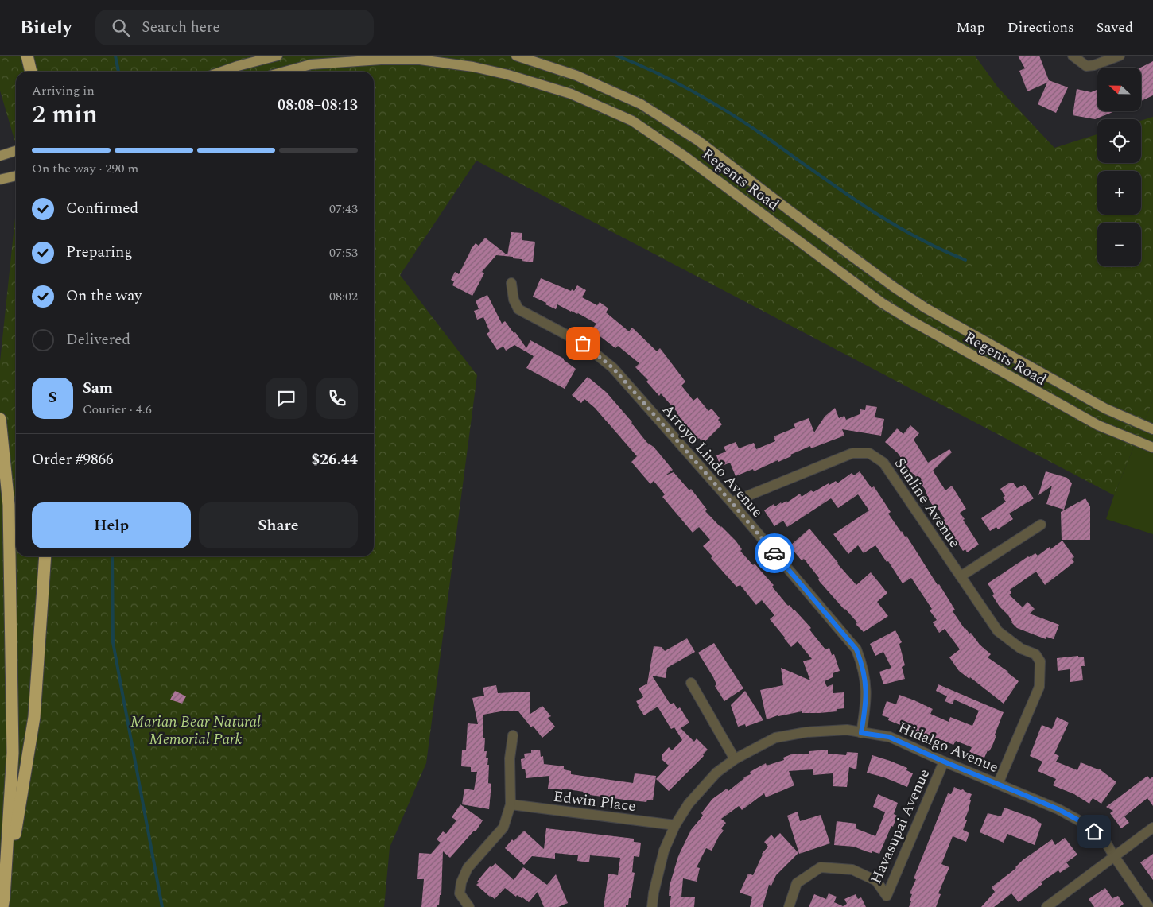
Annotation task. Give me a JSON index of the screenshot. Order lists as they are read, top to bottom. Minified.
{"streets":{"main road":["Regents Road"],"street":["Arroyo Lindo Avenue","Sunline Avenue","Hidalgo Avenue","Edwin Place","Havasupai Avenue"]},"crossings":[["Arroyo Lindo Avenue","Sunline Avenue"],["Arroyo Lindo Avenue","Hidalgo Avenue"],["Sunline Avenue","Hidalgo Avenue"],["Hidalgo Avenue","Edwin Place"],["Hidalgo Avenue","Havasupai Avenue"]],"parks":["Marian Bear Natural Memorial Park"],"north":"left","page":{"header":"Bitely","search":"Search here","nav":["Map","Directions","Saved"],"map_buttons":["+","−"],"heading":["2 min","Arriving in","08:08–08:13"],"panel":["Sam","Courier · 4.6","Order #9866","$26.44"],"bar":"On the way · 290 m","list":[["Confirmed","07:43"],["Preparing","07:53"],["On the way","08:02"],"Delivered"],"round":"S","buttons":["Help","Share"]}}
